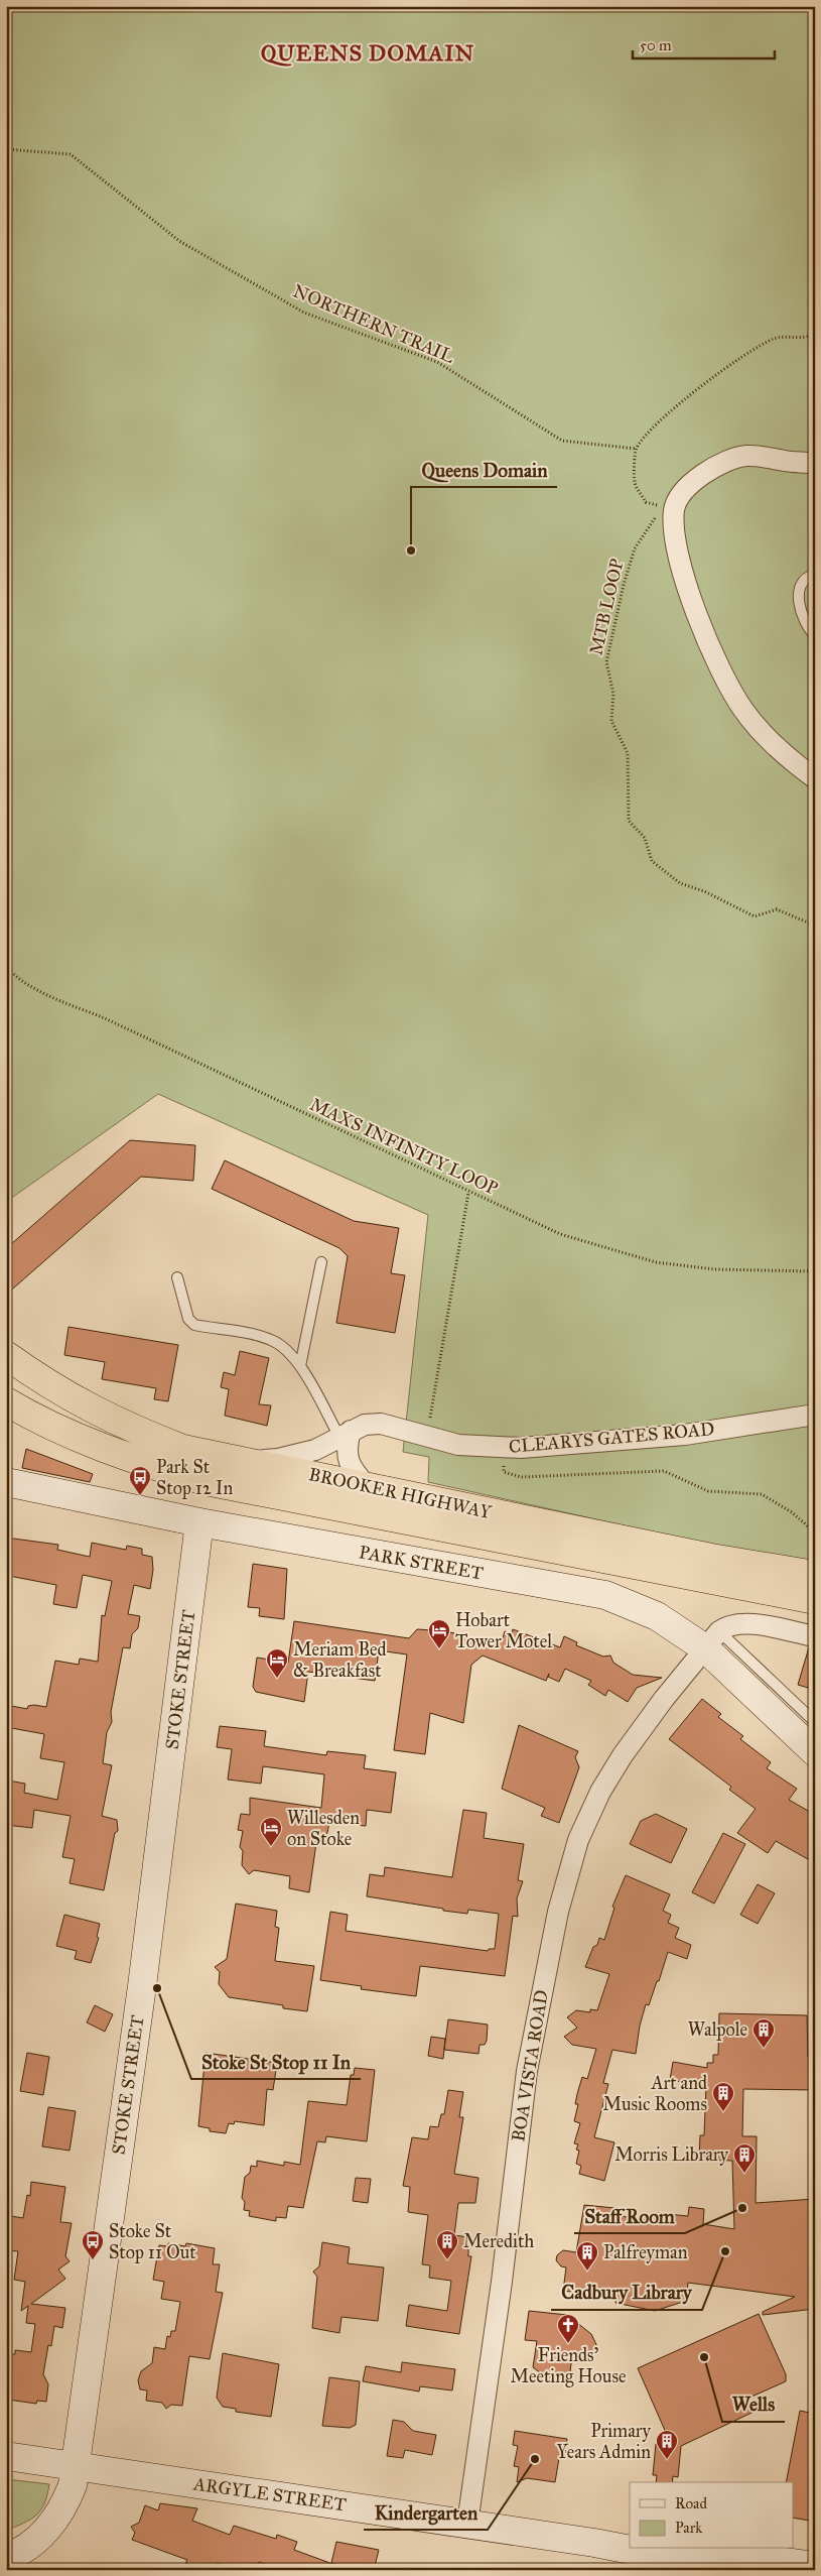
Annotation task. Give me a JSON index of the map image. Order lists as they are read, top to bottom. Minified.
{"streets":{"highway":["BROOKER HIGHWAY"],"street":["CLEARYS GATES ROAD","PARK STREET","STOKE STREET","BOA VISTA ROAD","ARGYLE STREET"],"path":["NORTHERN TRAIL","MTB LOOP","MAXS INFINITY LOOP"]},"crossings":[["CLEARYS GATES ROAD","BROOKER HIGHWAY"],["PARK STREET","STOKE STREET"],["PARK STREET","BOA VISTA ROAD"],["STOKE STREET","ARGYLE STREET"],["BOA VISTA ROAD","ARGYLE STREET"]],"districts":["QUEENS DOMAIN"],"places":{"other":["Queens Domain","Stoke St Stop 11 In","Staff Room","Cadbury Library","Wells","Kindergarten"],"bus stop":["Park St Stop 12 In","Stoke St Stop 11 Out"],"hotel":["Hobart Tower Motel","Meriam Bed & Breakfast","Willesden on Stoke"],"building":["Walpole","Art and Music Rooms","Morris Library","Meredith","Palfreyman","Primary Years Admin"],"church":["Friends' Meeting House"]},"legend":["Road","Park"],"scale_bar":"50 m"}
